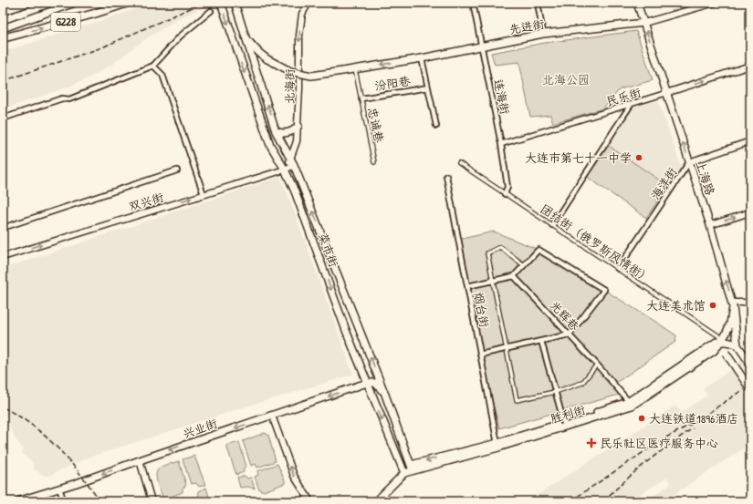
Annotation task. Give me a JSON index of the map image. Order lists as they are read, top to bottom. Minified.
{"streets":{"highway":["G228"],"main road":["先进街","上海路","菜市街","胜利街","兴业街"],"street":["汾阳巷","北海街","连海街","民乐街","忠诚巷","海洋街","双兴街","团结街（俄罗斯风情街）","烟台街","光辉巷"]},"crossings":[["先进街","连海街"],["先进街","忠诚巷"],["先进街","上海路"],["汾阳巷","忠诚巷"],["北海街","双兴街"],["北海街","菜市街"],["连海街","民乐街"],["连海街","团结街（俄罗斯风情街）"],["民乐街","上海路"],["上海路","海洋街"],["海洋街","团结街（俄罗斯风情街）"],["双兴街","菜市街"],["团结街（俄罗斯风情街）","胜利街"],["菜市街","胜利街"],["菜市街","兴业街"],["烟台街","胜利街"],["光辉巷","胜利街"]],"one_way":["北海街","上海路","兴业街"],"parks":["北海公园"],"places":{"other":["大连市第七十一中学","大连美术馆","大连铁道1896酒店"],"health":["民乐社区医疗服务中心"]}}
